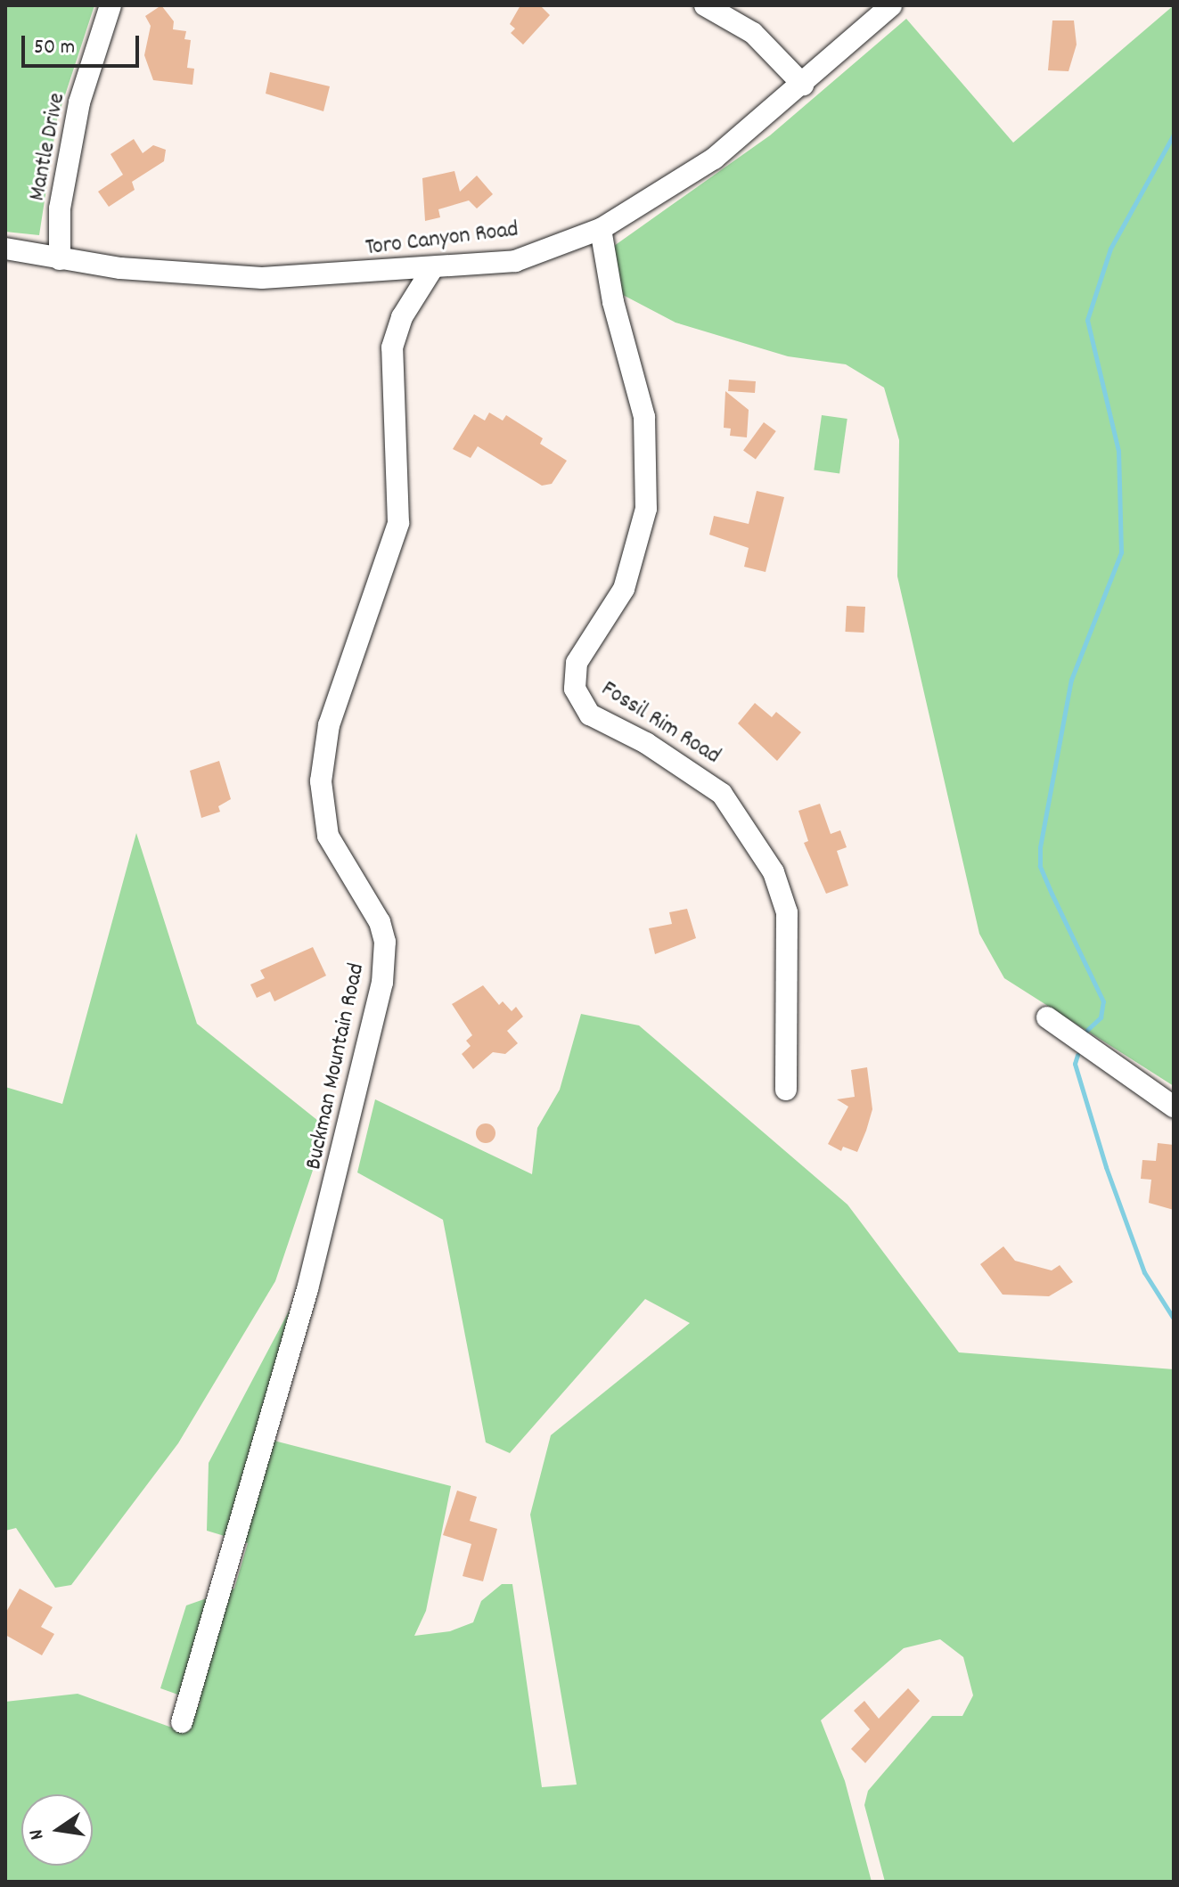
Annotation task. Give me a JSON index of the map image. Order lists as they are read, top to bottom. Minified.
{"streets":{"street":["Mantle Drive","Toro Canyon Road","Fossil Rim Road","Buckman Mountain Road"]},"crossings":[["Mantle Drive","Toro Canyon Road"],["Toro Canyon Road","Fossil Rim Road"],["Toro Canyon Road","Buckman Mountain Road"]],"scale_bar":"50 m","north":"left"}
